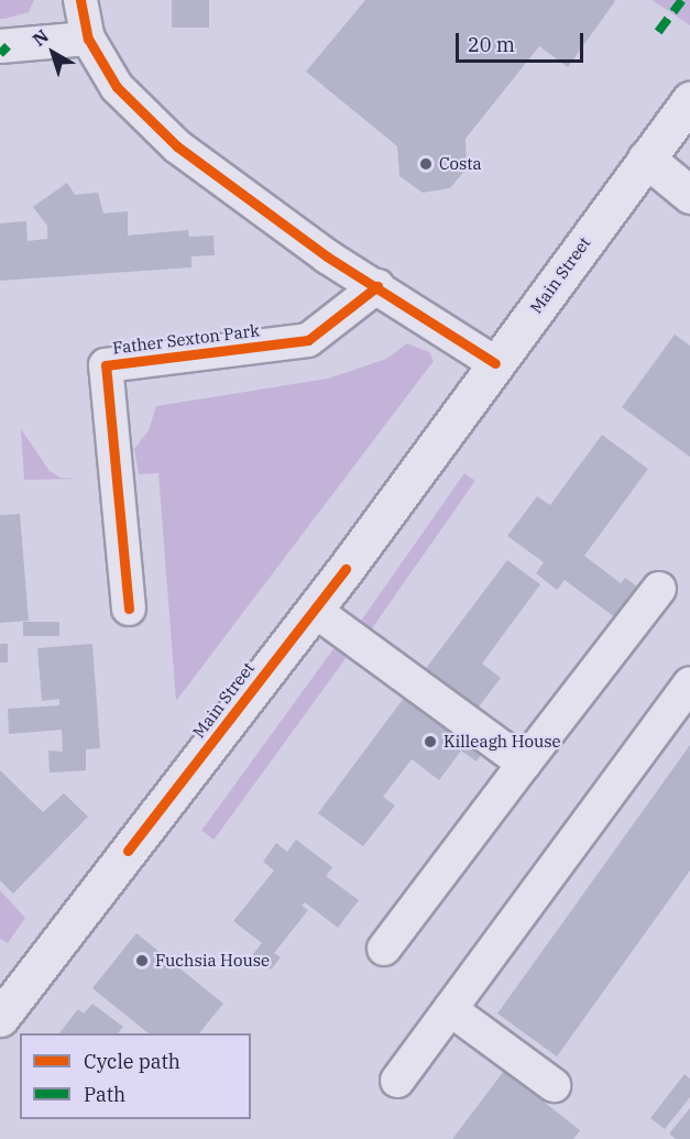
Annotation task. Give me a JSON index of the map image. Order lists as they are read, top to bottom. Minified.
{"streets":{"main road":["Main Street"],"street":["Father Sexton Park"]},"places":["Costa","Killeagh House","Fuchsia House"],"legend":["Cycle path","Path"],"scale_bar":"20 m","north":"top left"}
